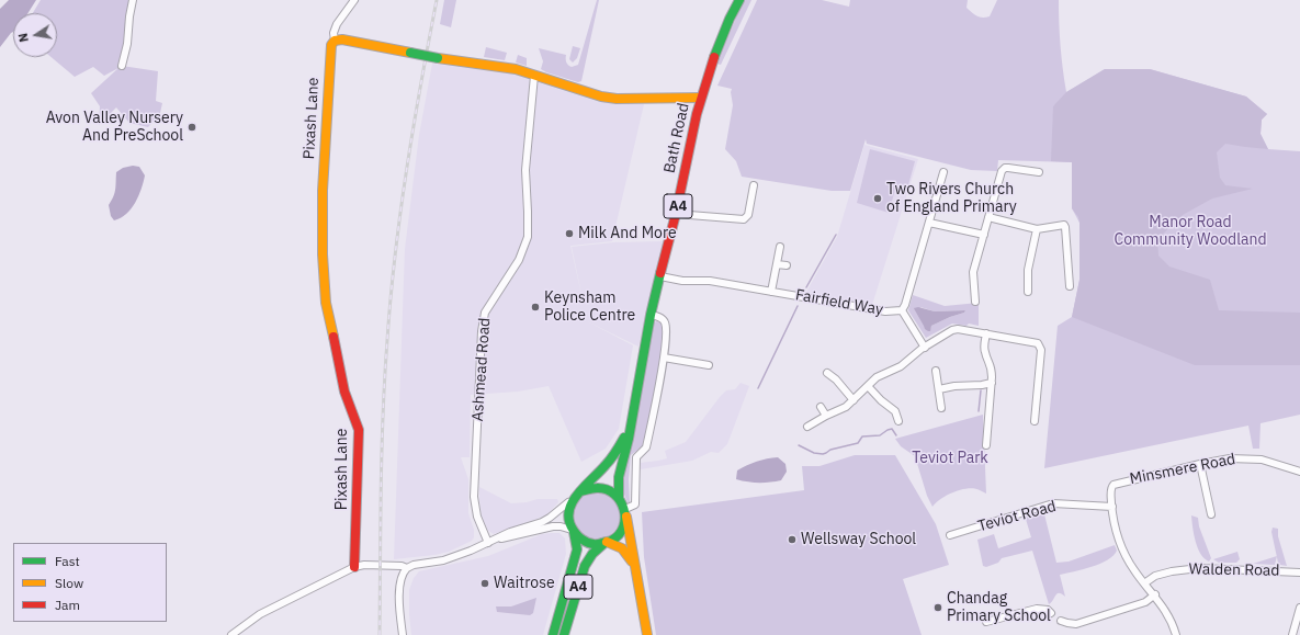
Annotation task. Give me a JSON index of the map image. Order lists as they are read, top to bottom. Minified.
{"streets":{"main road":["Pixash Lane","Bath Road","A4"],"street":["Fairfield Way","Ashmead Road","Minsmere Road","Teviot Road","Walden Road"]},"crossings":[["Bath Road","A4"],["Bath Road","Fairfield Way"],["Minsmere Road","Teviot Road"]],"parks":["Manor Road Community Woodland","Teviot Park"],"places":["Avon Valley Nursery And PreSchool","Two Rivers Church of England Primary","Milk And More","Keynsham Police Centre","Wellsway School","Waitrose","Chandag Primary School"],"legend":["Fast","Slow","Jam"],"north":"left"}
